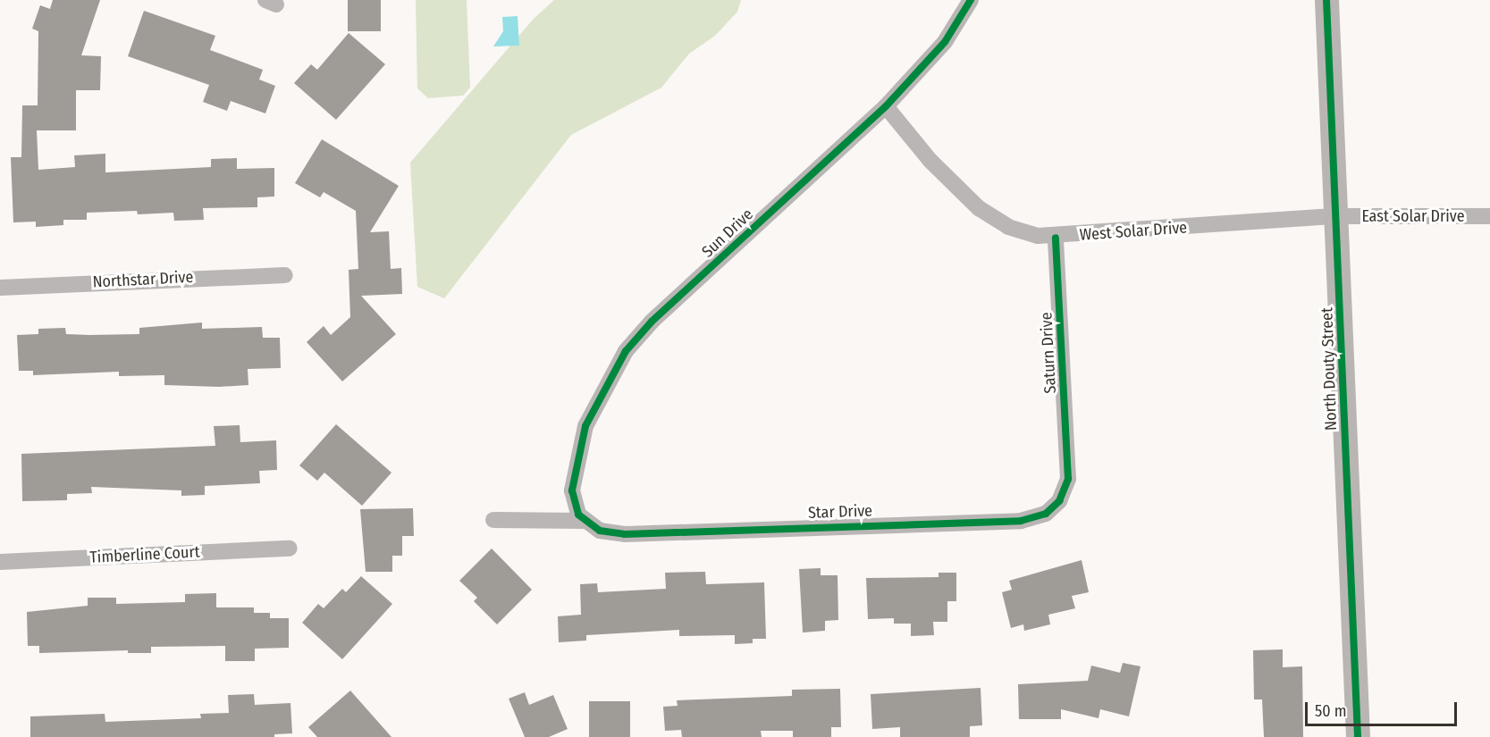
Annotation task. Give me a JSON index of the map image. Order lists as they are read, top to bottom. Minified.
{"streets":{"street":["East Solar Drive","West Solar Drive","Sun Drive","Northstar Drive","Saturn Drive","North Douty Street","Star Drive","Timberline Court"]},"crossings":[["East Solar Drive","West Solar Drive"],["East Solar Drive","North Douty Street"],["West Solar Drive","Sun Drive"],["West Solar Drive","Saturn Drive"],["West Solar Drive","North Douty Street"],["Sun Drive","Star Drive"],["Saturn Drive","Star Drive"]],"scale_bar":"50 m"}
